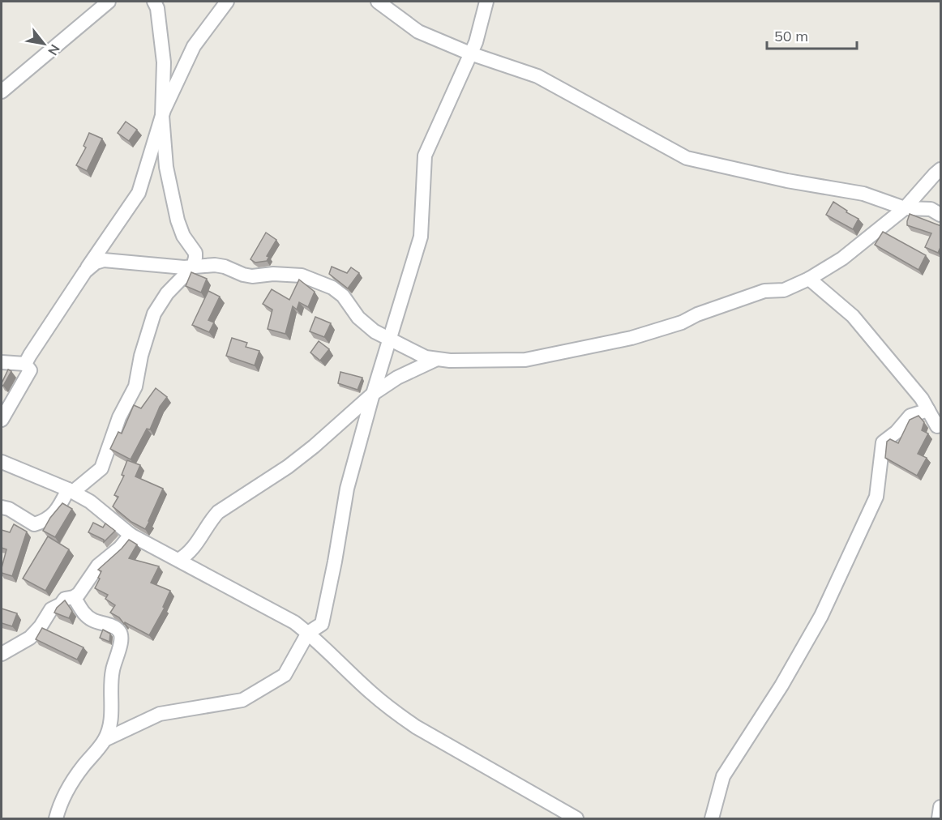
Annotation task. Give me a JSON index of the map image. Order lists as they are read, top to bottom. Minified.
{"scale_bar":"50 m","north":"bottom right"}
